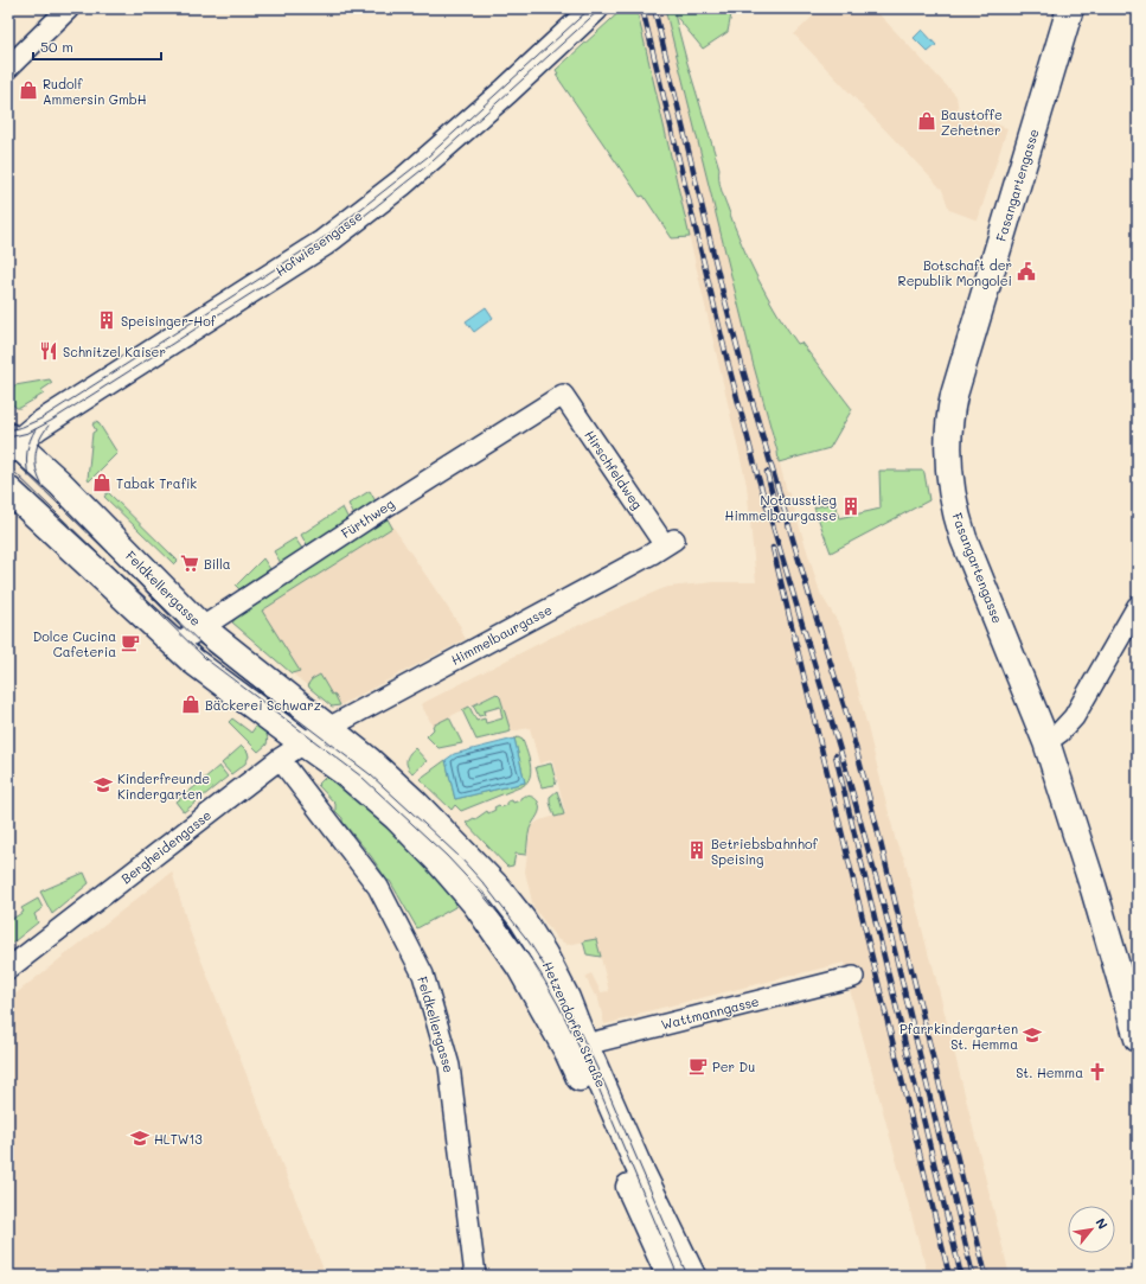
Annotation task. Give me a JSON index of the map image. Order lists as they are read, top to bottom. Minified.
{"streets":{"main road":["Fasangartengasse","Hofwiesengasse","Feldkellergasse","Hetzendorfer Straße"],"street":["Hirschfeldweg","Fürthweg","Himmelbaurgasse","Bergheidengasse","Wattmanngasse"]},"crossings":[["Hofwiesengasse","Feldkellergasse"],["Hirschfeldweg","Fürthweg"],["Hirschfeldweg","Himmelbaurgasse"],["Fürthweg","Feldkellergasse"],["Feldkellergasse","Himmelbaurgasse"],["Feldkellergasse","Bergheidengasse"],["Feldkellergasse","Hetzendorfer Straße"],["Himmelbaurgasse","Bergheidengasse"],["Himmelbaurgasse","Hetzendorfer Straße"],["Bergheidengasse","Hetzendorfer Straße"],["Wattmanngasse","Hetzendorfer Straße"]],"places":{"shop":["Rudolf Ammersin GmbH","Baustoffe Zehetner","Tabak Trafik","Bäckerei Schwarz"],"public building":["Botschaft der Republik Mongolei"],"building":["Speisinger-Hof","Notausstieg Himmelbaurgasse","Betriebsbahnhof Speising"],"restaurant":["Schnitzel Kaiser"],"supermarket":["Billa"],"cafe":["Dolce Cucina Cafeteria","Per Du"],"school or university":["Kinderfreunde Kindergarten","Pfarrkindergarten St. Hemma","HLTW13"],"church":["St. Hemma"]},"scale_bar":"50 m","north":"top right"}
